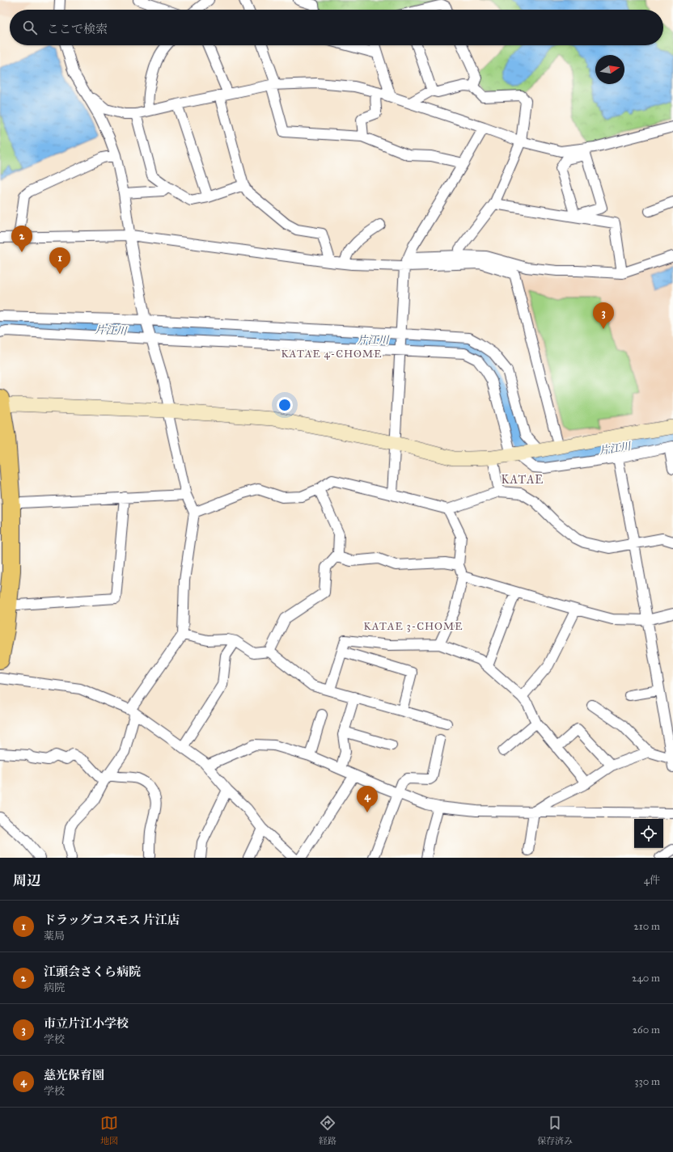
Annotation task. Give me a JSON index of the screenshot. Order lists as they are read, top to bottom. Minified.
{"districts":["KATAE 4-CHOME","KATAE","KATAE 3-CHOME"],"water":["片江川"],"north":"right","page":{"search":"ここで検索","pins":["2","1","3","4"],"heading":["周辺","4件"],"list":[{"mark":"1","name":"ドラッグコスモス 片江店","note":"薬局","value":"210 m"},{"mark":"2","name":"江頭会さくら病院","note":"病院","value":"240 m"},{"mark":"3","name":"市立片江小学校","note":"学校","value":"260 m"},{"mark":"4","name":"慈光保育園","note":"学校","value":"330 m"}],"nav":["地図","経路","保存済み"]}}
